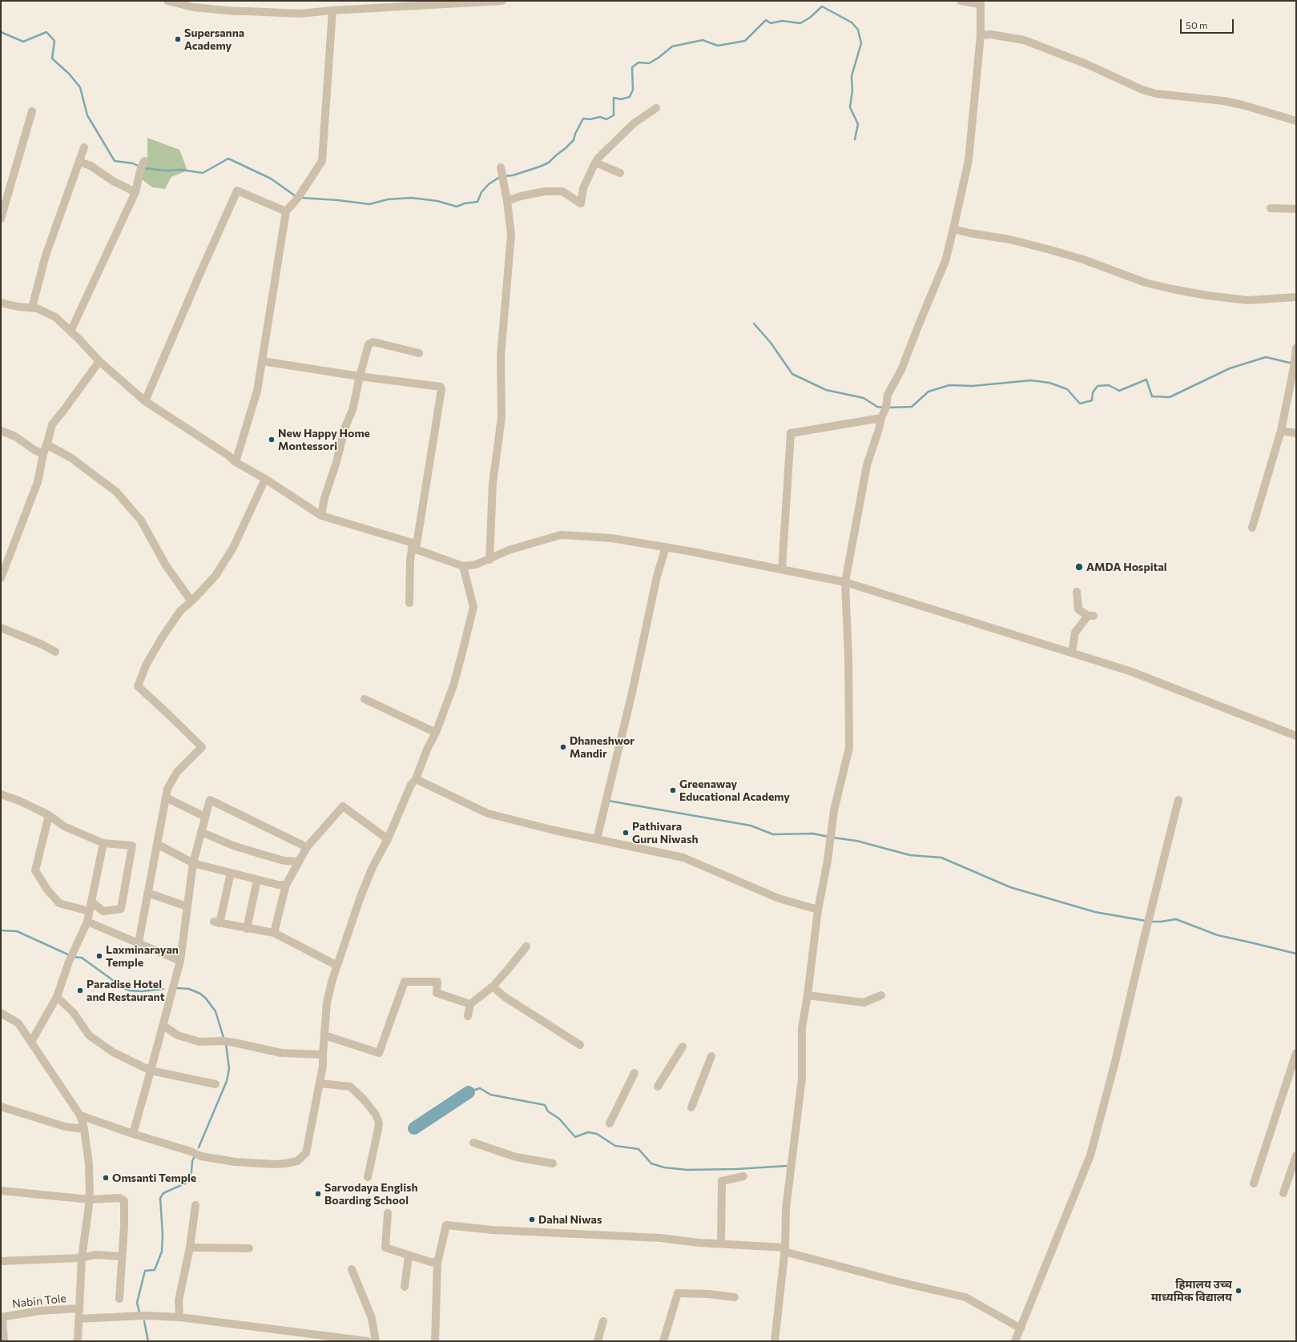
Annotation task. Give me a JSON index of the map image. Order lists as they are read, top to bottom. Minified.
{"streets":{"street":["Nabin Tole"]},"places":["Supersanna Academy","New Happy Home Montessori","AMDA Hospital","Dhaneshwor Mandir","Greenaway Educational Academy","Pathivara Guru Niwash","Laxminarayan Temple","Paradise Hotel and Restaurant","Omsanti Temple","Sarvodaya English Boarding School","Dahal Niwas","हिमालय उच्च माध्यमिक विद्यालय"],"scale_bar":"50 m"}
